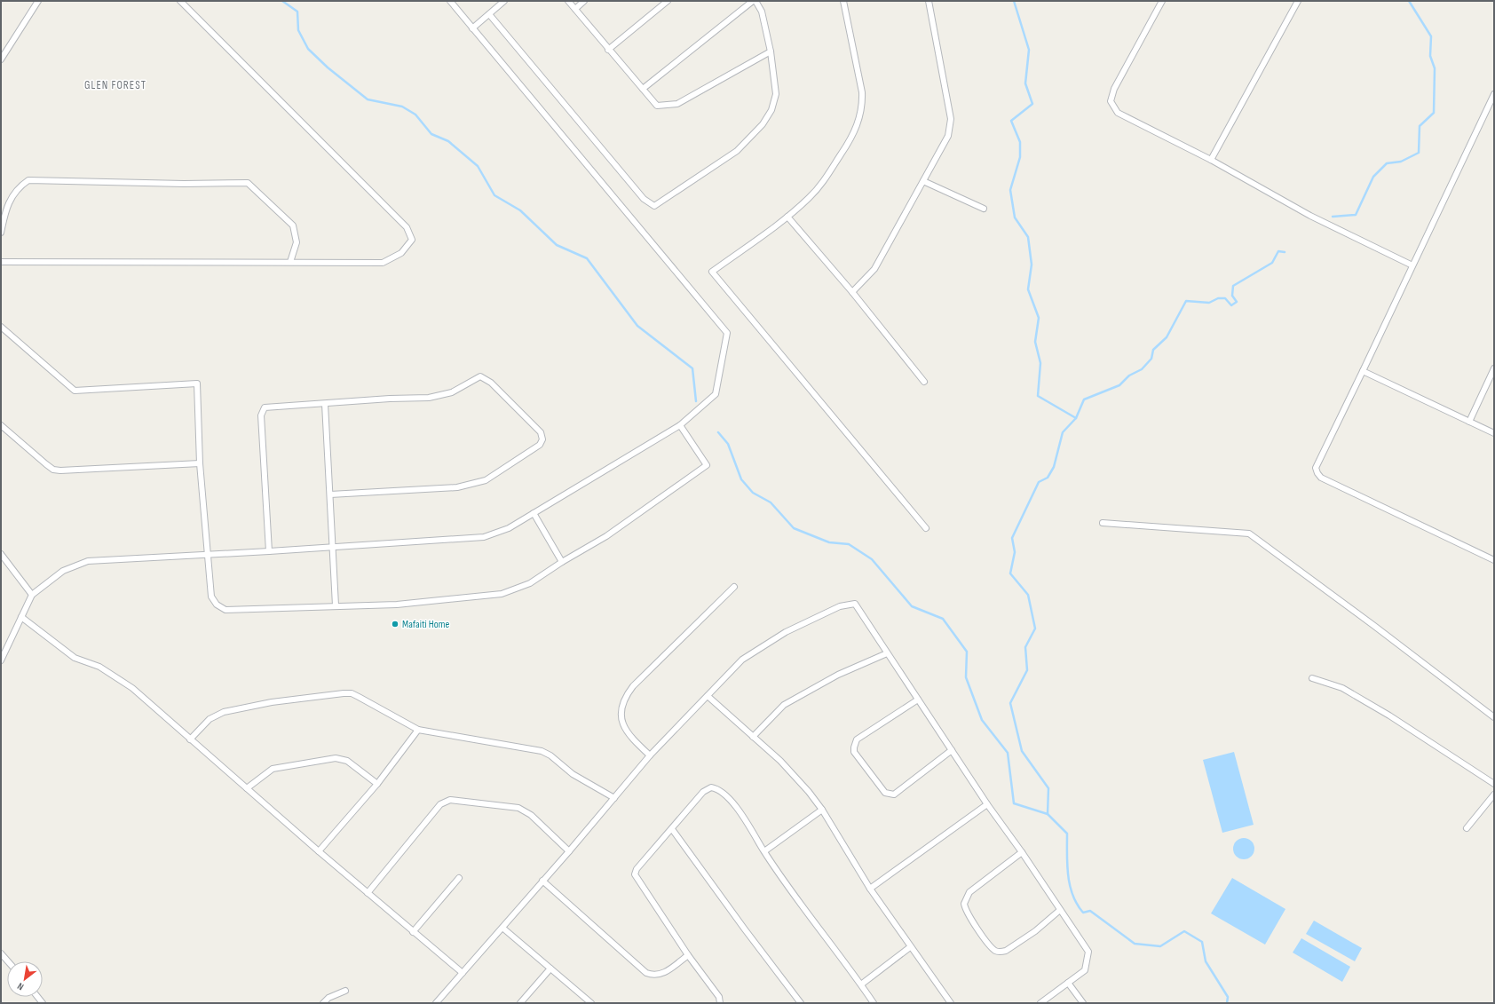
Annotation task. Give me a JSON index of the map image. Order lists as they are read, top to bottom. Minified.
{"districts":["GLEN FOREST"],"places":["Mafaiti Home"],"north":"bottom left"}
